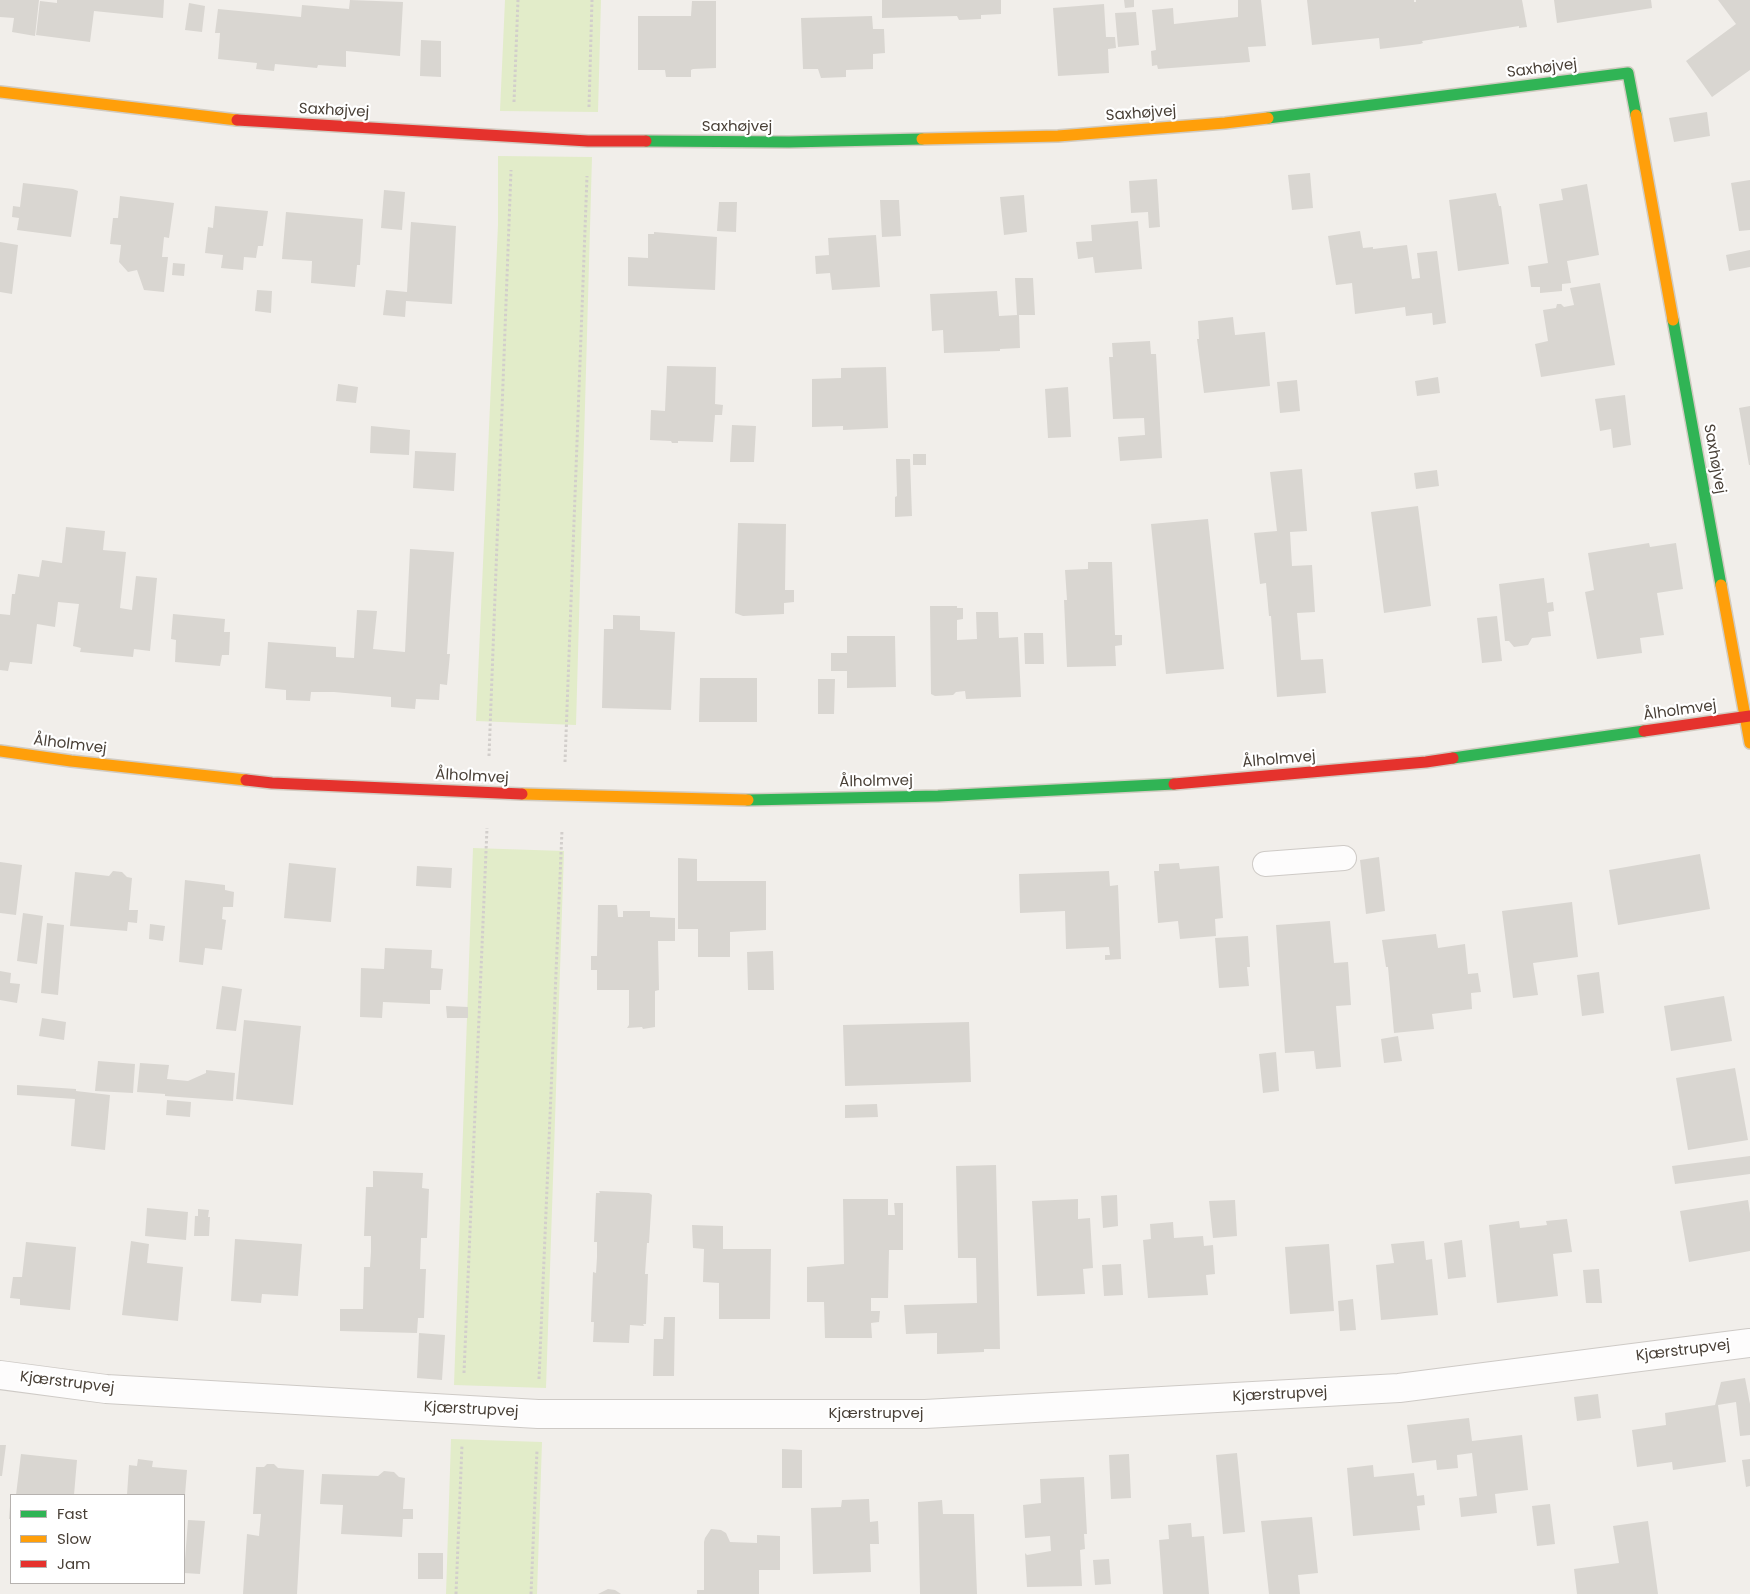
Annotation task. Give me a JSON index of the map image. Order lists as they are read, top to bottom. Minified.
{"streets":{"street":["Saxhøjvej","Ålholmvej","Kjærstrupvej"]},"crossings":[["Saxhøjvej","Ålholmvej"]],"legend":["Fast","Slow","Jam"]}
